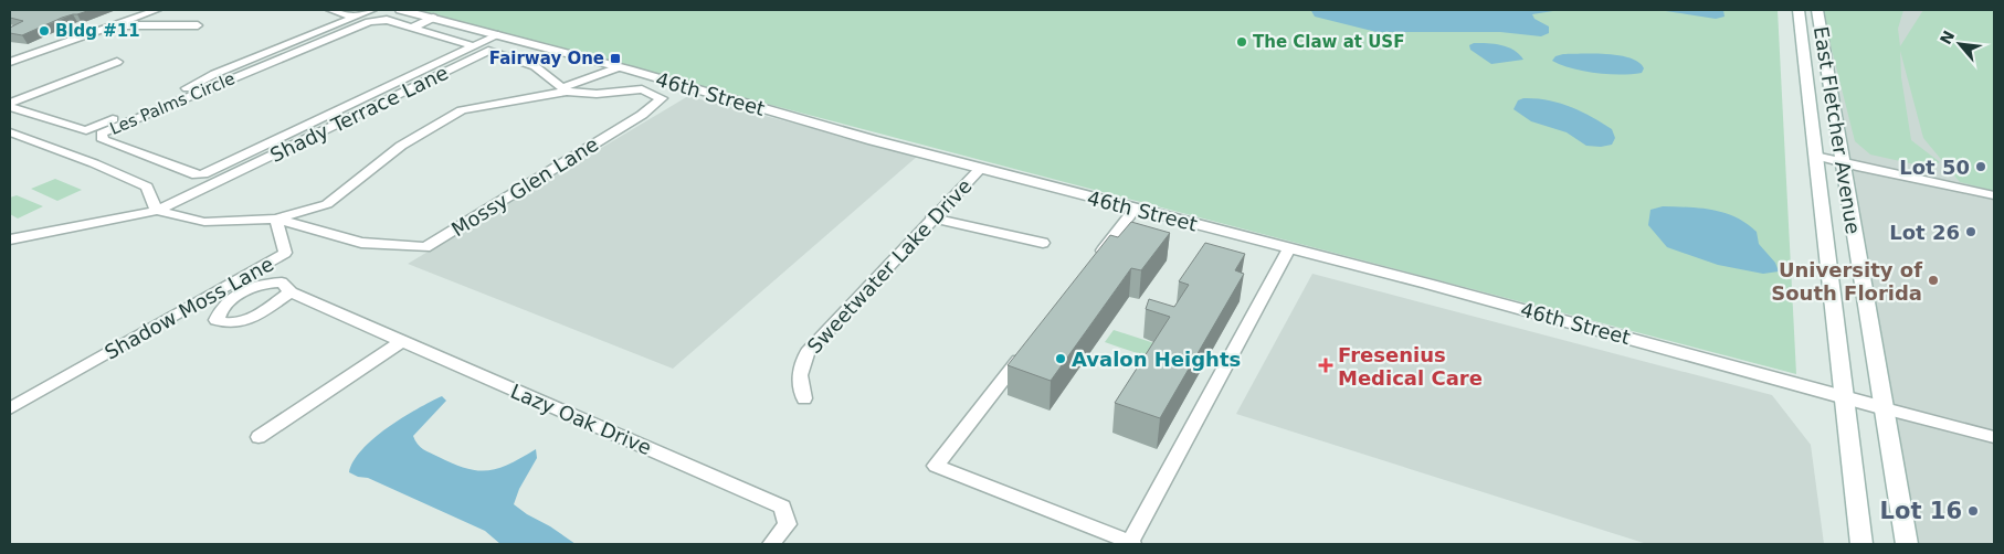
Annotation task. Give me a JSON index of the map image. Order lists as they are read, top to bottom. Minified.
{"streets":{"main road":["46th Street","East Fletcher Avenue"],"street":["Les Palms Circle","Shady Terrace Lane","Mossy Glen Lane","Sweetwater Lake Drive","Shadow Moss Lane","Lazy Oak Drive"]},"crossings":[["46th Street","Les Palms Circle"],["46th Street","East Fletcher Avenue"],["46th Street","Sweetwater Lake Drive"],["Shady Terrace Lane","Mossy Glen Lane"],["Mossy Glen Lane","Shadow Moss Lane"]],"places":{"other":["Bldg #11","The Claw at USF","Lot 50","Lot 26","University of South Florida","Avalon Heights","Lot 16"],"transit":["Fairway One"],"health":["Fresenius Medical Care"]},"north":"top left"}
